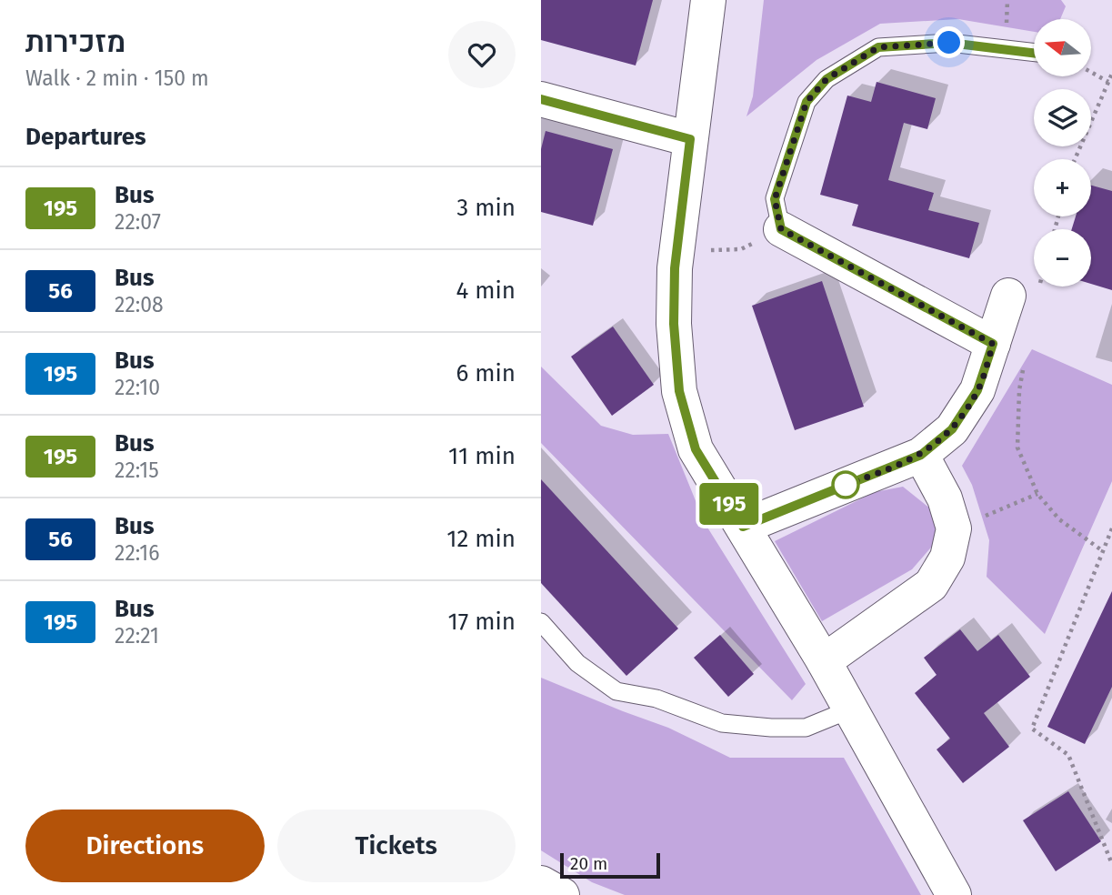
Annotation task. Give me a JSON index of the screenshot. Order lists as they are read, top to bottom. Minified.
{"lines":["bus line 195"],"scale_bar":"20 m","north":"left","page":{"heading":[["מזכירות","Walk · 2 min · 150 m"],"Departures"],"on_map":"195","map_buttons":["+","−"],"list":[{"mark":"195","name":"Bus","note":"22:07","value":"3 min"},{"mark":"56","name":"Bus","note":"22:08","value":"4 min"},{"mark":"195","name":"Bus","note":"22:10","value":"6 min"},{"mark":"195","name":"Bus","note":"22:15","value":"11 min"},{"mark":"56","name":"Bus","note":"22:16","value":"12 min"},{"mark":"195","name":"Bus","note":"22:21","value":"17 min"}],"buttons":["Directions","Tickets"],"scale":"20 m"}}
